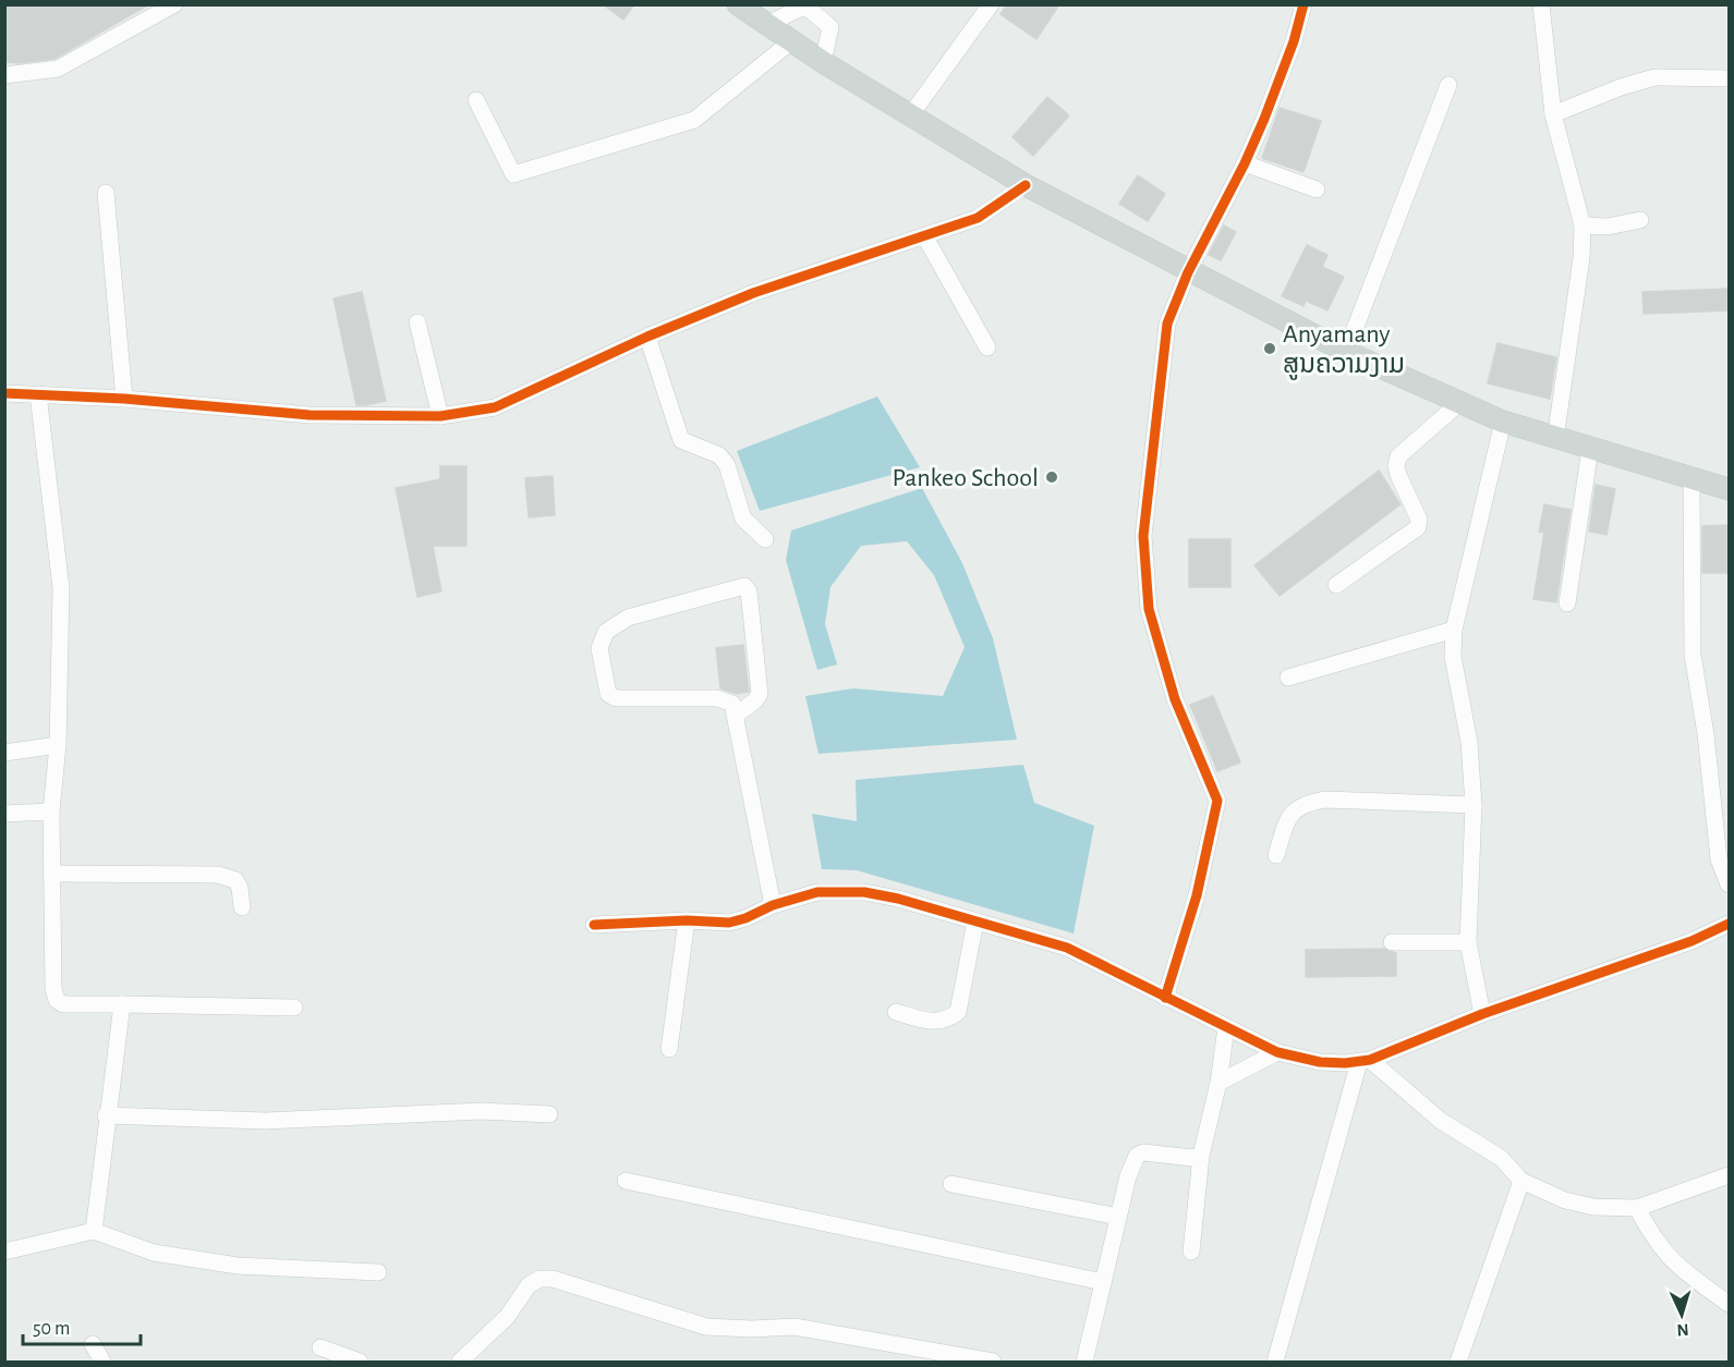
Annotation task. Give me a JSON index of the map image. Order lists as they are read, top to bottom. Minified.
{"places":["Anyamany ສູນຄວາມງາມ","Pankeo School"],"scale_bar":"50 m","north":"bottom"}
